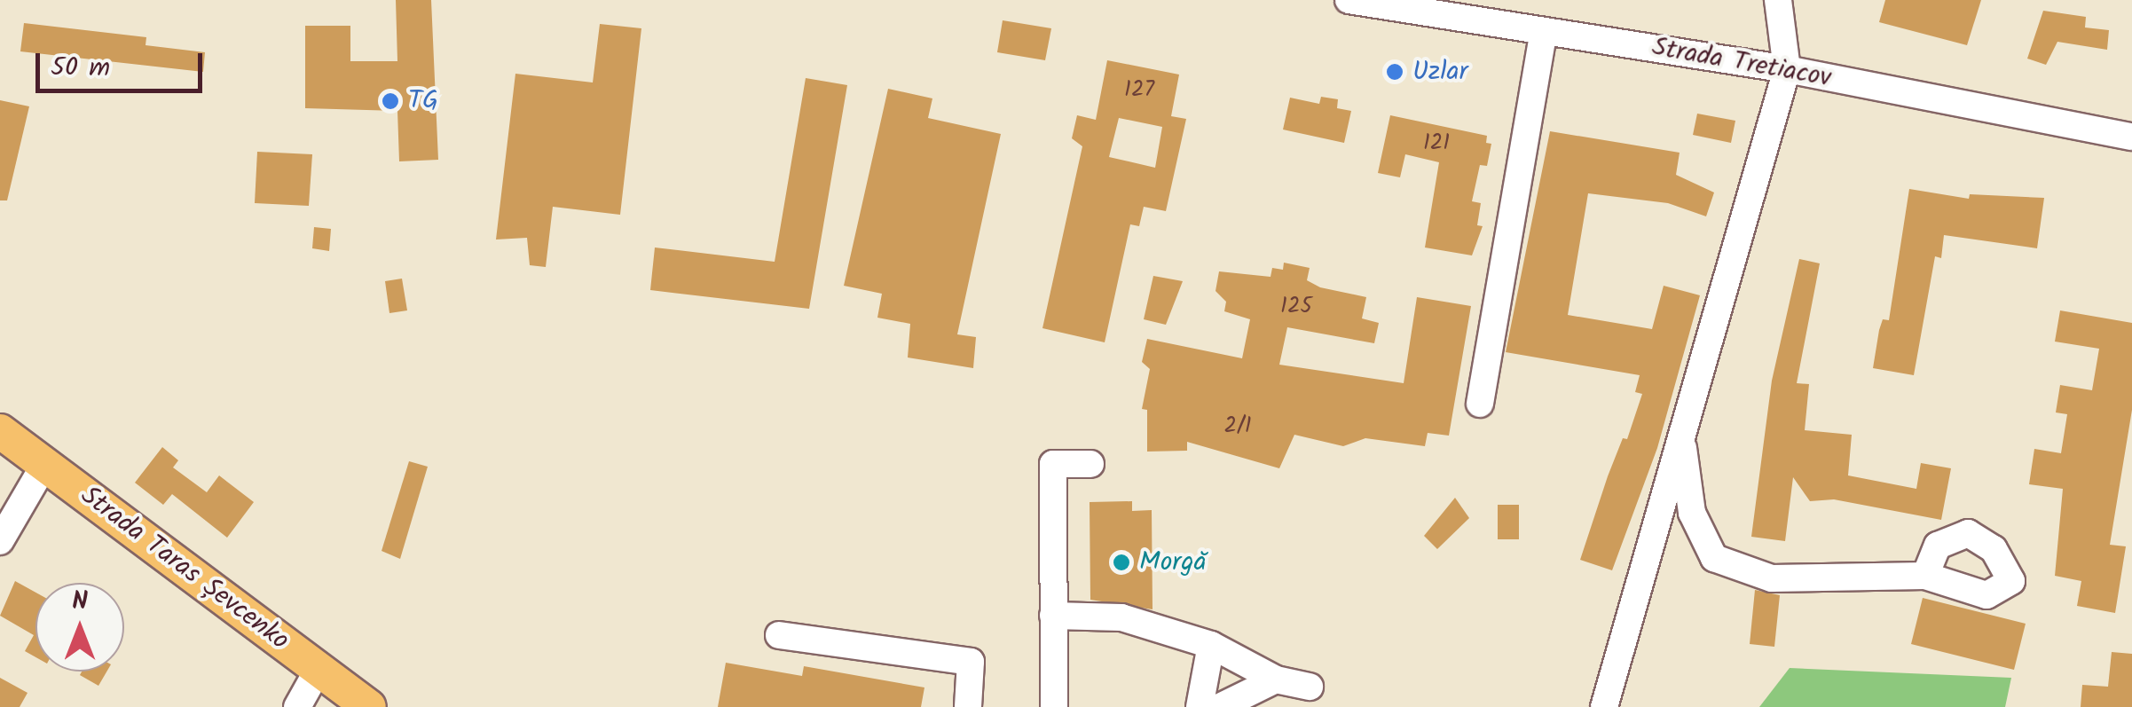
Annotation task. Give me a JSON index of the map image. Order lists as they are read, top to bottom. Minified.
{"streets":{"main road":["Strada Taras Șevcenko"],"street":["Strada Tretiacov"]},"places":["Uzlar","TG","Morgă"],"house_numbers":["127","121","125","2/1"],"scale_bar":"50 m","north":"top"}
